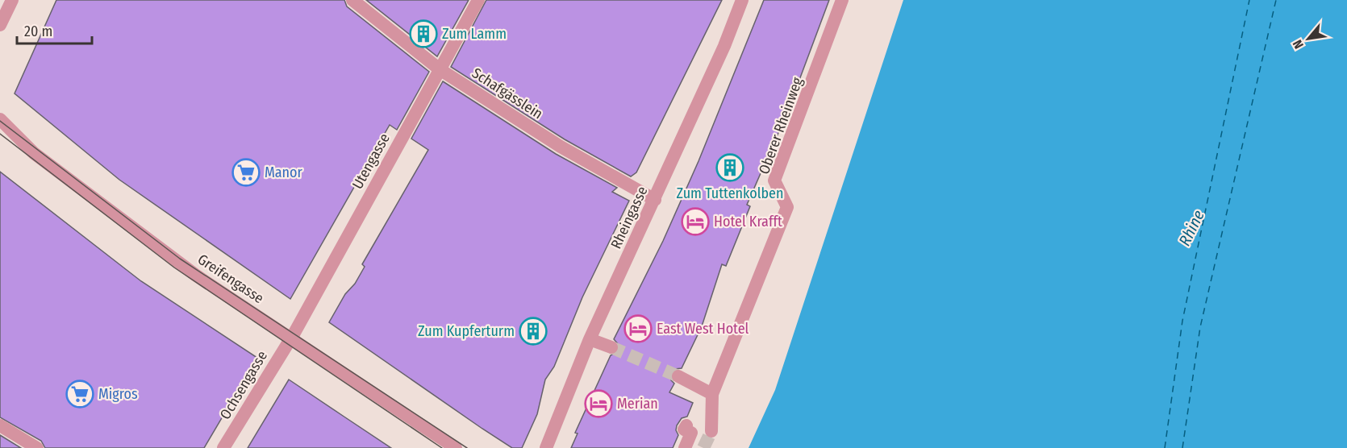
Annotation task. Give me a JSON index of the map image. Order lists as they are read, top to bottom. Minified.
{"streets":{"street":["Schafgässlein","Oberer Rheinweg","Utengasse","Rheingasse","Greifengasse","Ochsengasse"]},"crossings":[["Schafgässlein","Utengasse"],["Schafgässlein","Rheingasse"],["Utengasse","Greifengasse"],["Utengasse","Ochsengasse"],["Greifengasse","Ochsengasse"]],"water":["Rhine"],"places":{"building":["Zum Lamm","Zum Tuttenkolben","Zum Kupferturm"],"supermarket":["Manor","Migros"],"hotel":["Hotel Krafft","East West Hotel","Merian"]},"scale_bar":"20 m","north":"bottom left"}
